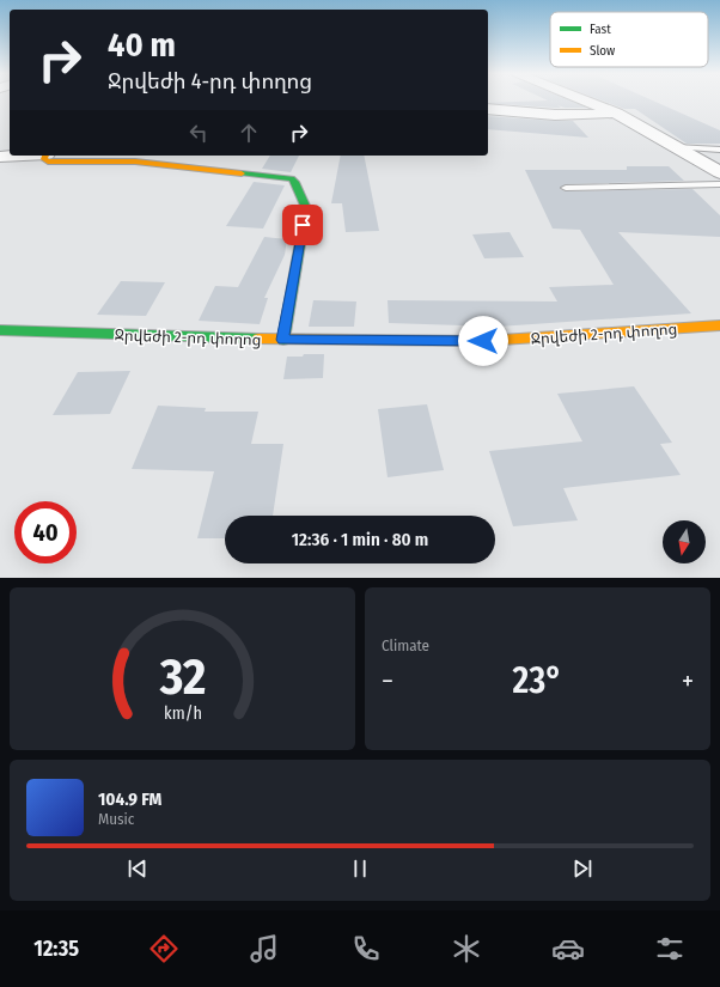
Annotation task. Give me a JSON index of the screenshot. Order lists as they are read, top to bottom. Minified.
{"streets":{"street":["Ջրվեժի 2-րդ փողոց"]},"legend":["Fast","Slow"],"north":"bottom","page":{"turn":["40 m","Ջրվեժի 4-րդ փողոց"],"limit":"40","trip":"12:36 · 1 min · 80 m","tile":"Climate","heat":["−","23°","+"],"song":["104.9 FM","Music"],"tabs":"12:35","gauge":["32","km/h"]}}
